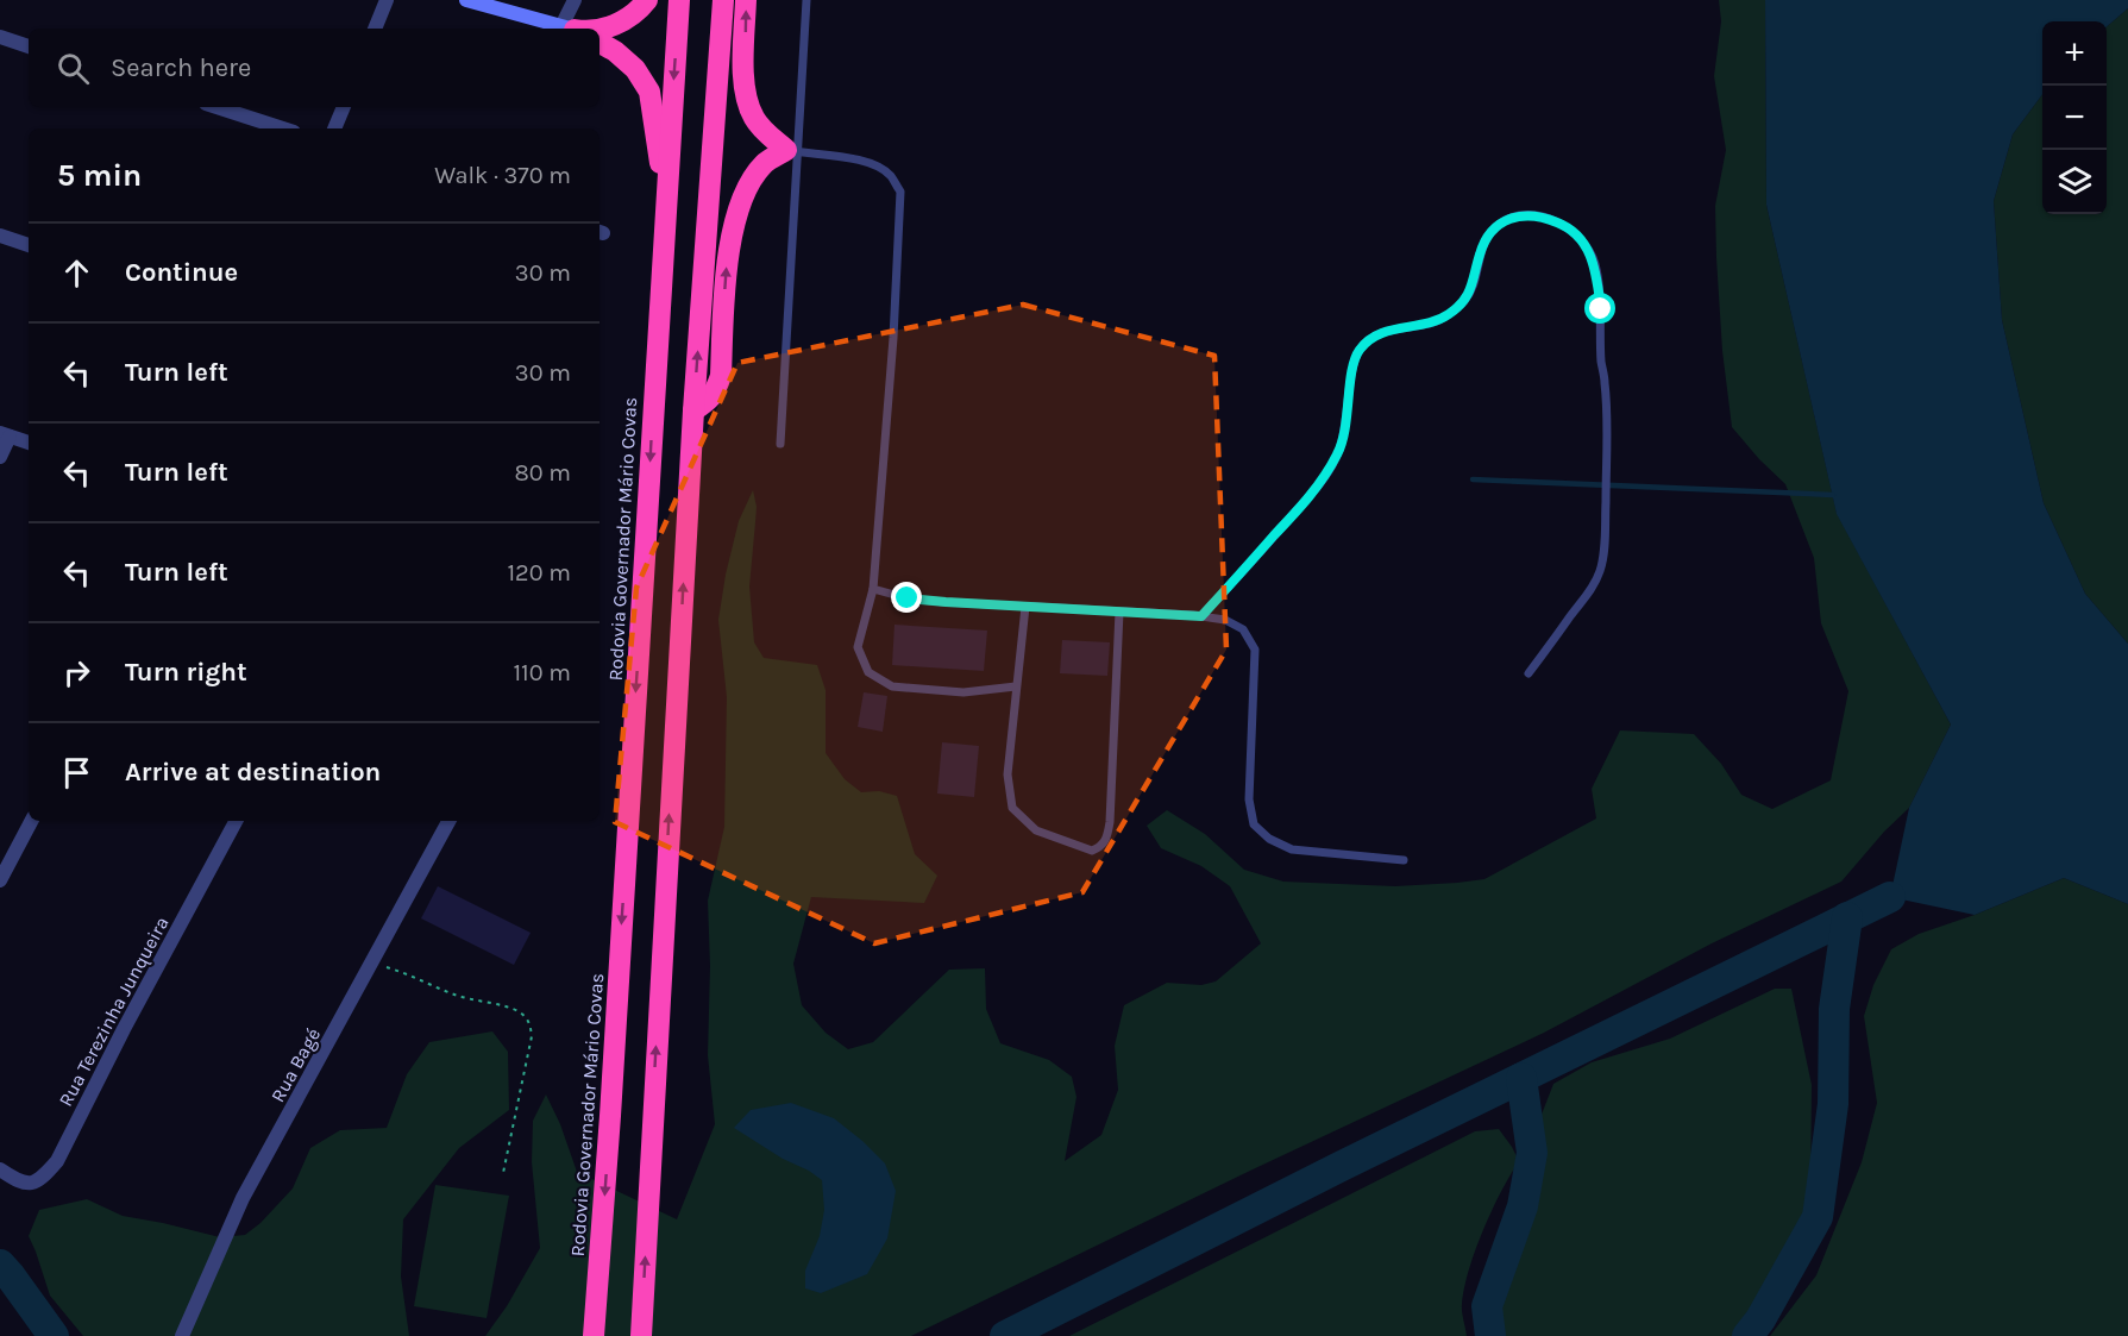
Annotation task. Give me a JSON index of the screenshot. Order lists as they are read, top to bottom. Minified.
{"streets":{"highway":["Rodovia Governador Mário Covas"],"street":["Rua Terezinha Junqueira","Rua Bagé"]},"page":{"map_buttons":["+","−"],"search":"Search here","heading":["5 min","Walk · 370 m"],"list":[["Continue","30 m"],["Turn left","30 m"],["Turn left","80 m"],["Turn left","120 m"],["Turn right","110 m"],"Arrive at destination"]}}
